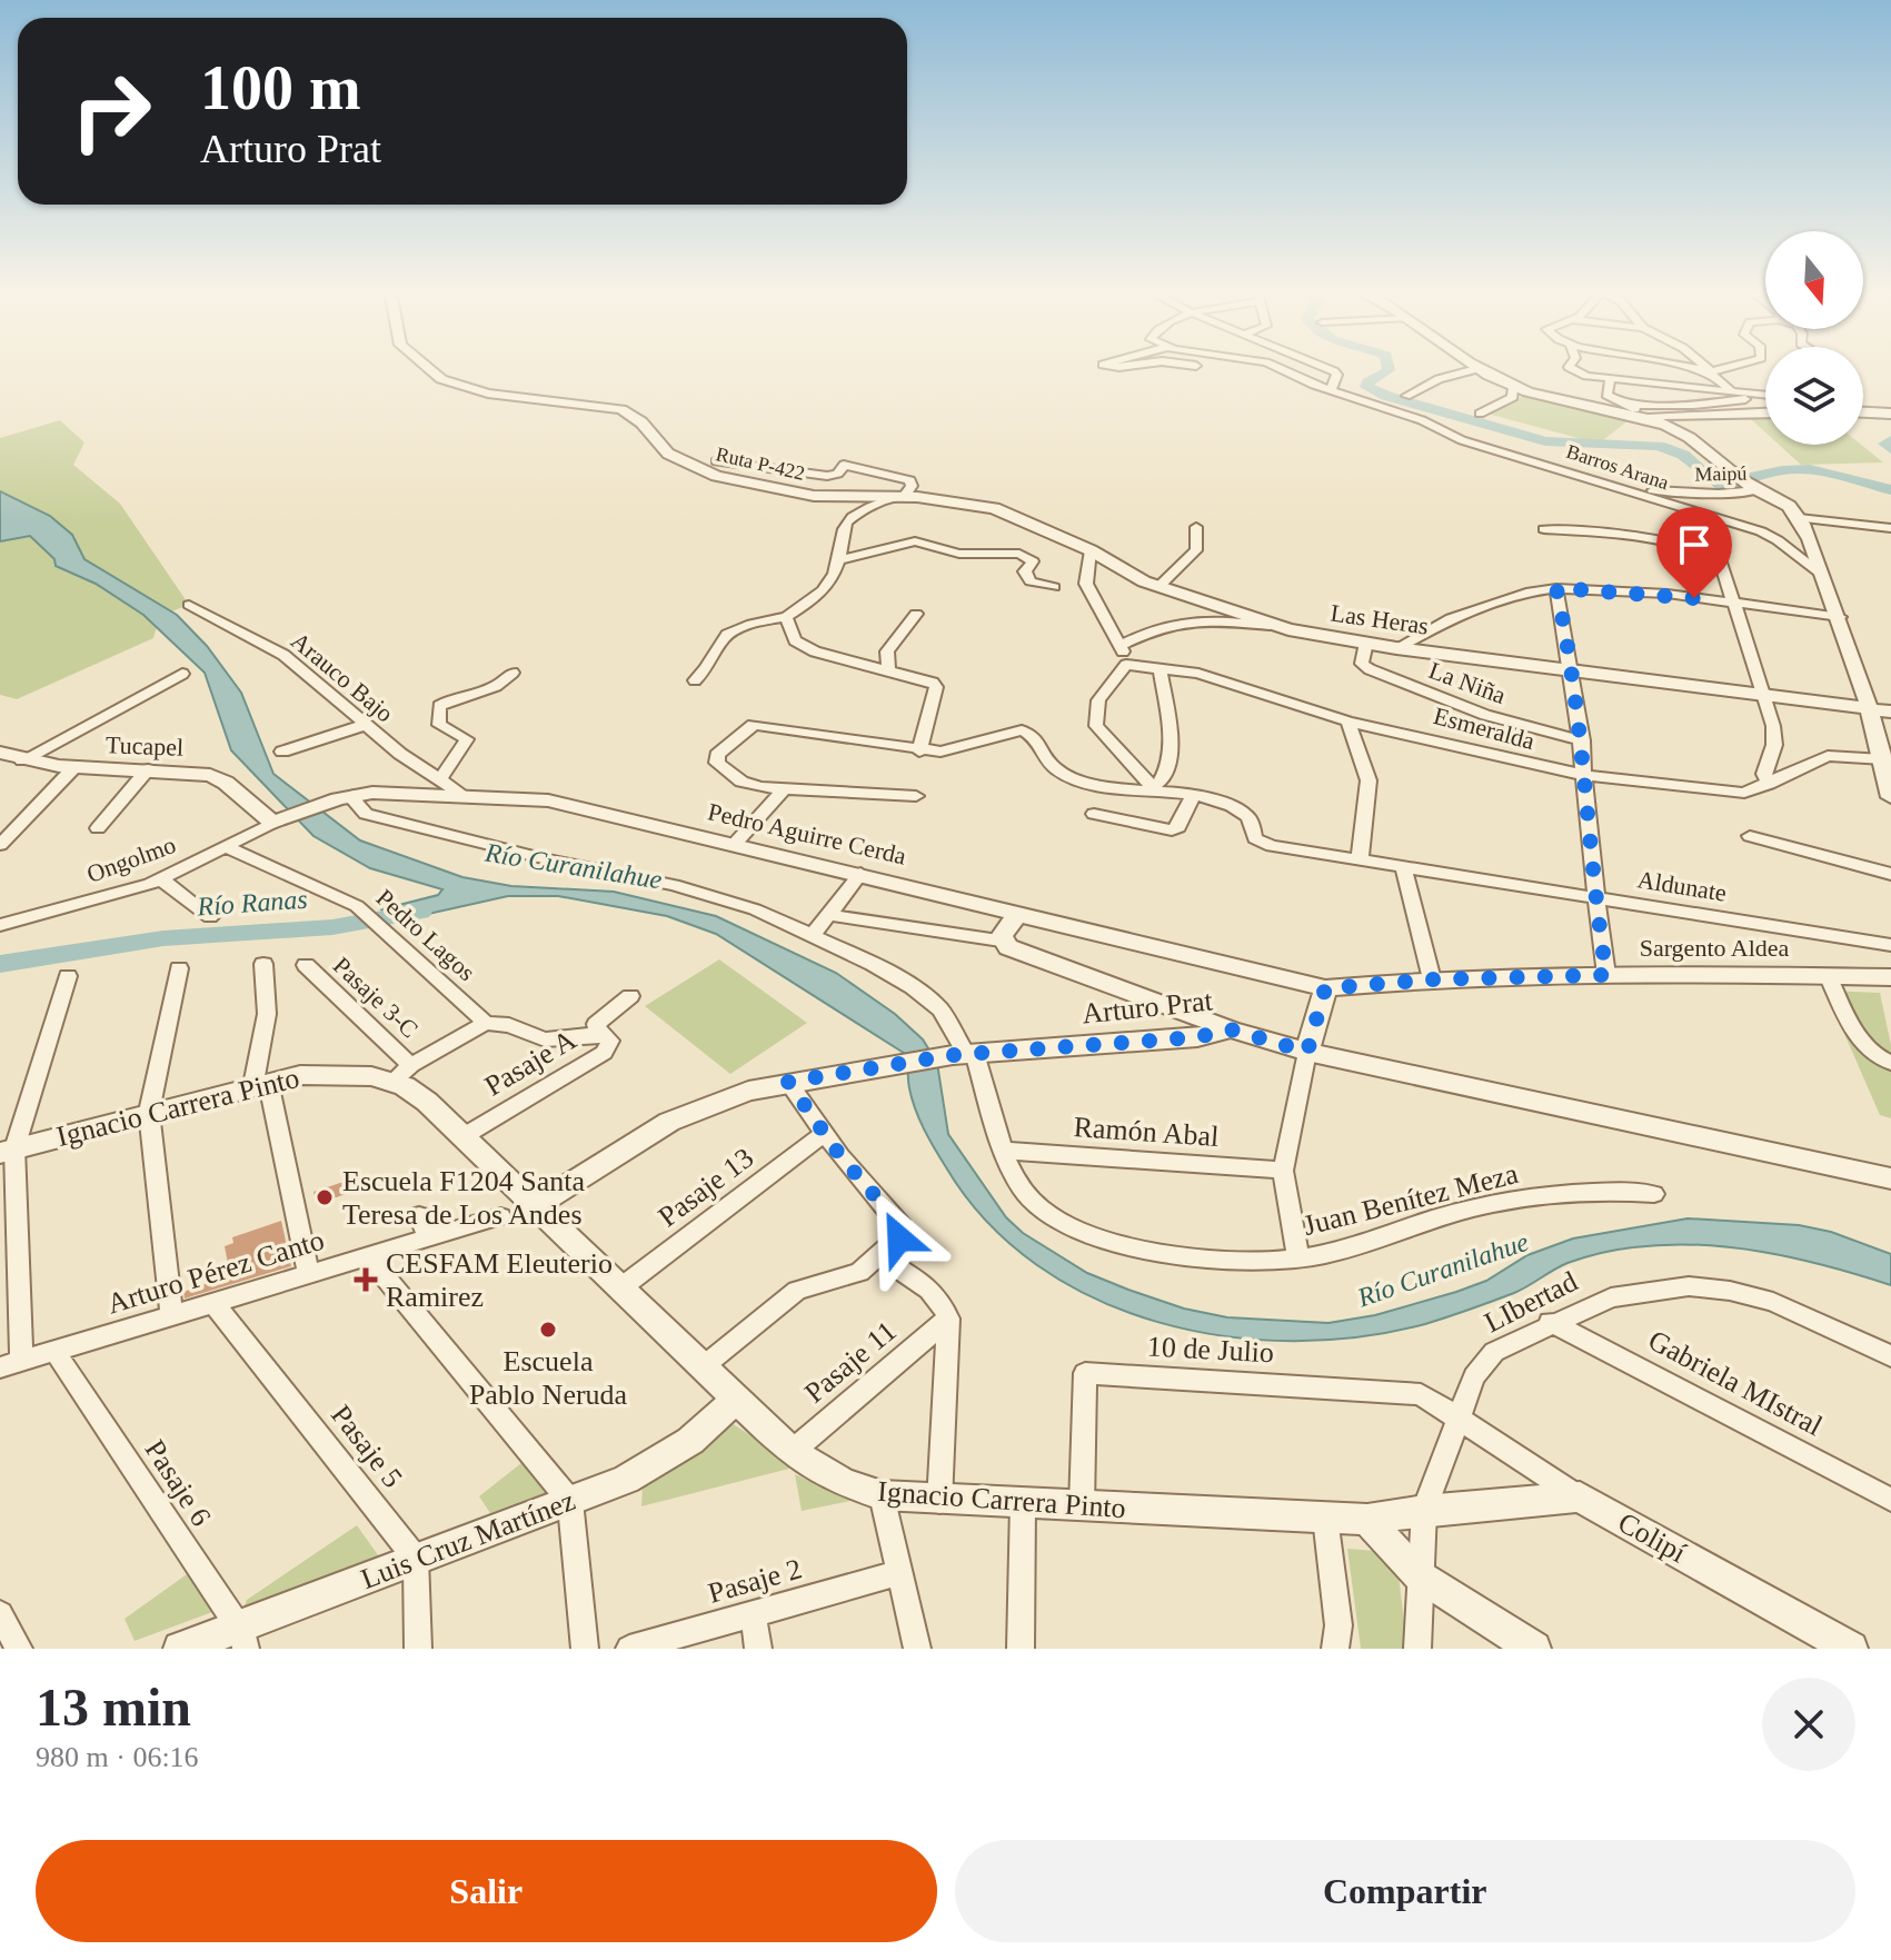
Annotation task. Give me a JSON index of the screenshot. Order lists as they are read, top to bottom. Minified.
{"streets":{"street":["Ruta P-422","Barros Arana","Maipú","Las Heras","Arauco Bajo","La Niña","Esmeralda","Tucapel","Pedro Aguirre Cerda","Ongolmo","Aldunate","Pedro Lagos","Sargento Aldea","Pasaje 3-C","Arturo Prat","Pasaje A","Ignacio Carrera Pinto","Ramón Abal","Pasaje 13","Juan Benítez Meza","Arturo Pérez Canto","LIbertad","10 de Julio","Pasaje 11","Gabriela MIstral","Pasaje 5","Pasaje 6","Colipí","Luis Cruz Martínez","Pasaje 2"]},"crossings":[["Ruta P-422","Las Heras"],["Barros Arana","Maipú"],["Las Heras","La Niña"],["Arauco Bajo","Pedro Aguirre Cerda"],["Tucapel","Pedro Aguirre Cerda"],["Tucapel","Ongolmo"],["Pedro Aguirre Cerda","Ongolmo"],["Pedro Aguirre Cerda","Sargento Aldea"],["Pedro Aguirre Cerda","Juan Benítez Meza"],["Ongolmo","Pedro Lagos"],["Pedro Lagos","Pasaje A"],["Pasaje 3-C","Ignacio Carrera Pinto"],["Arturo Prat","Ignacio Carrera Pinto"],["Arturo Prat","Juan Benítez Meza"],["Pasaje A","Ignacio Carrera Pinto"],["Ignacio Carrera Pinto","Pasaje 13"],["Ignacio Carrera Pinto","LIbertad"],["Ignacio Carrera Pinto","10 de Julio"],["Ignacio Carrera Pinto","Pasaje 11"],["Ignacio Carrera Pinto","Colipí"],["Ignacio Carrera Pinto","Luis Cruz Martínez"],["Ramón Abal","Juan Benítez Meza"],["Arturo Pérez Canto","Pasaje 5"],["Arturo Pérez Canto","Pasaje 6"],["LIbertad","10 de Julio"],["LIbertad","Gabriela MIstral"],["LIbertad","Colipí"],["10 de Julio","Colipí"],["Pasaje 5","Luis Cruz Martínez"],["Pasaje 6","Luis Cruz Martínez"]],"water":["Río Curanilahue","Río Ranas"],"places":{"other":["Escuela F1204 Santa Teresa de Los Andes","Escuela Pablo Neruda"],"health":["CESFAM Eleuterio Ramirez"]},"north":"bottom","page":{"turn":["100 m","Arturo Prat"],"heading":["13 min","980 m · 06:16"],"buttons":["Salir","Compartir"]}}
